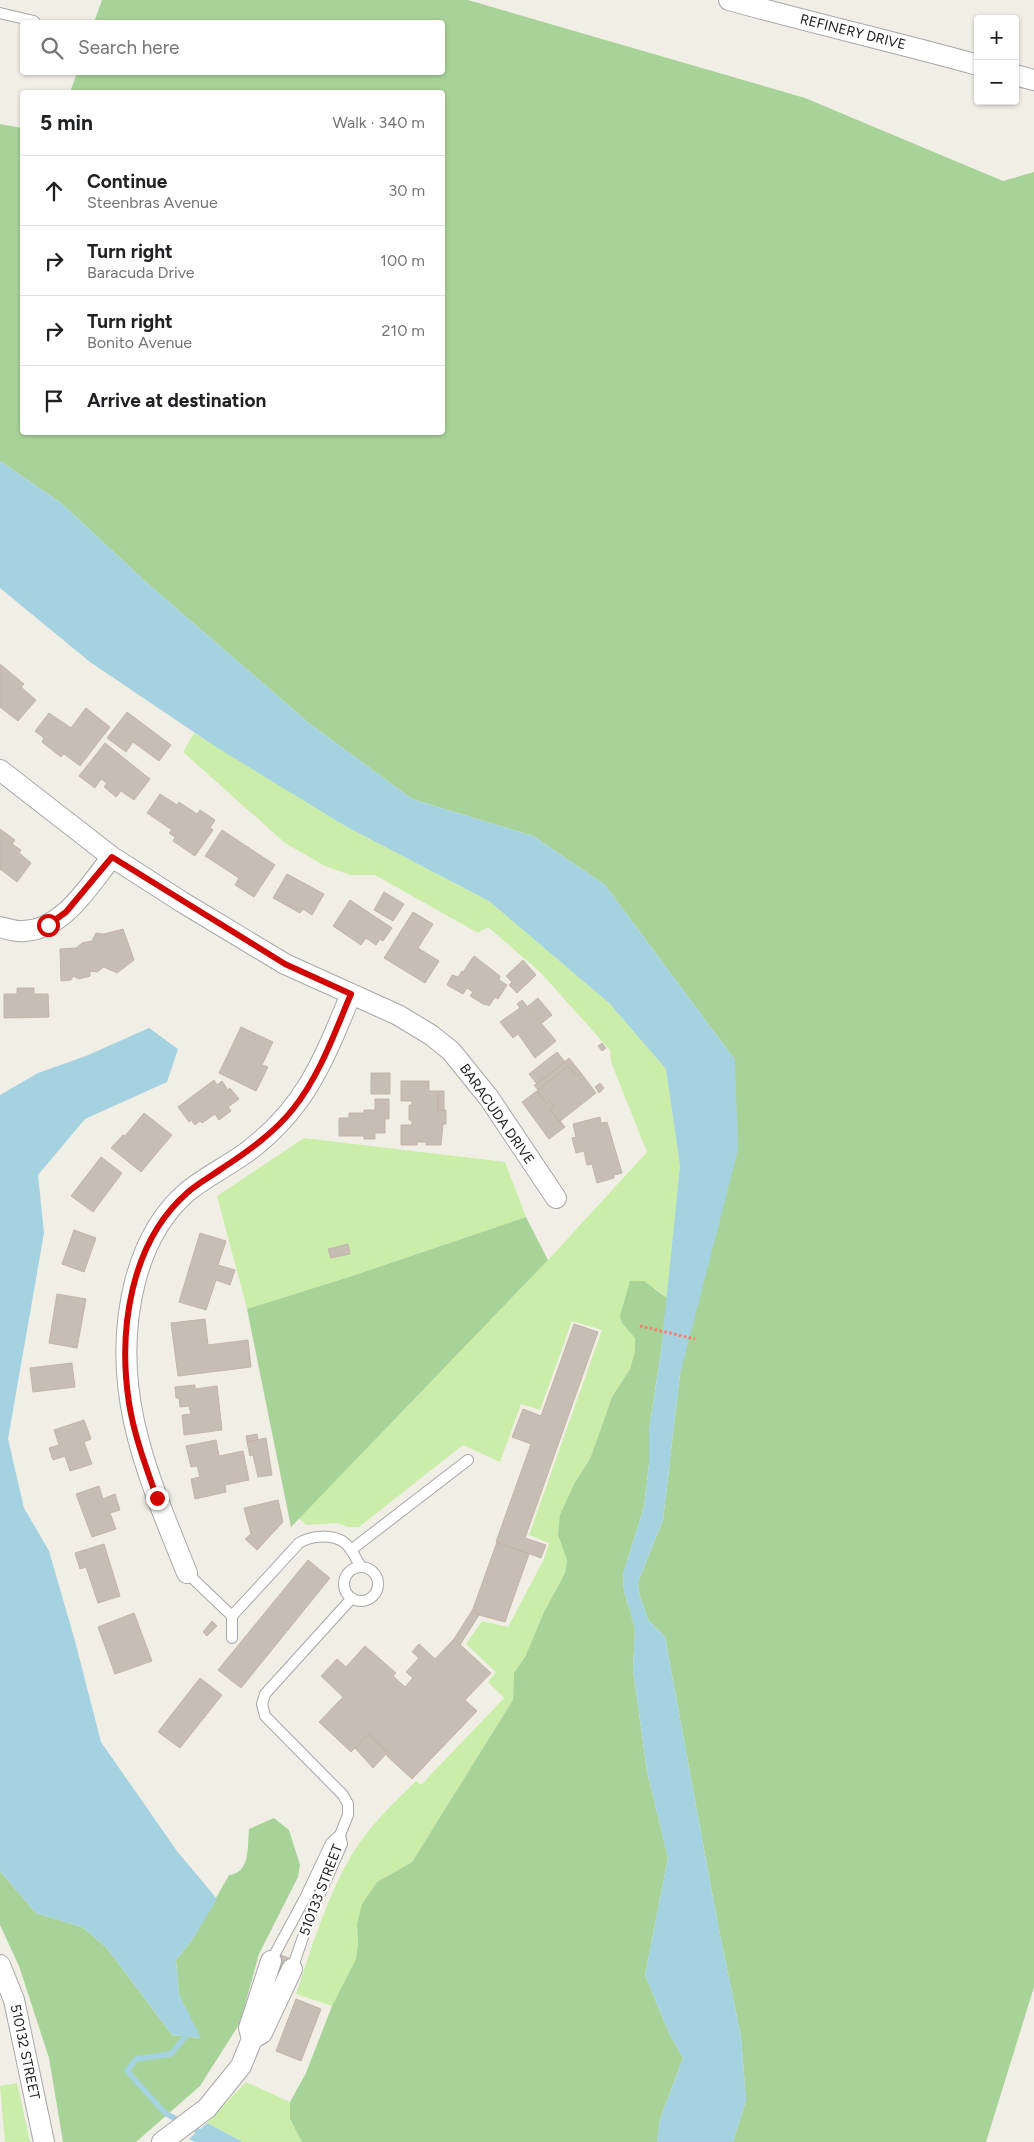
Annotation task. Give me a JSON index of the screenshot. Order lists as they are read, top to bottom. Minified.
{"streets":{"street":["REFINERY DRIVE","BARACUDA DRIVE","510133 STREET","510132 STREET"]},"page":{"map_buttons":["+","−"],"search":"Search here","heading":["5 min","Walk · 340 m"],"list":[["Continue","Steenbras Avenue","30 m"],["Turn right","Baracuda Drive","100 m"],["Turn right","Bonito Avenue","210 m"],"Arrive at destination"]}}
